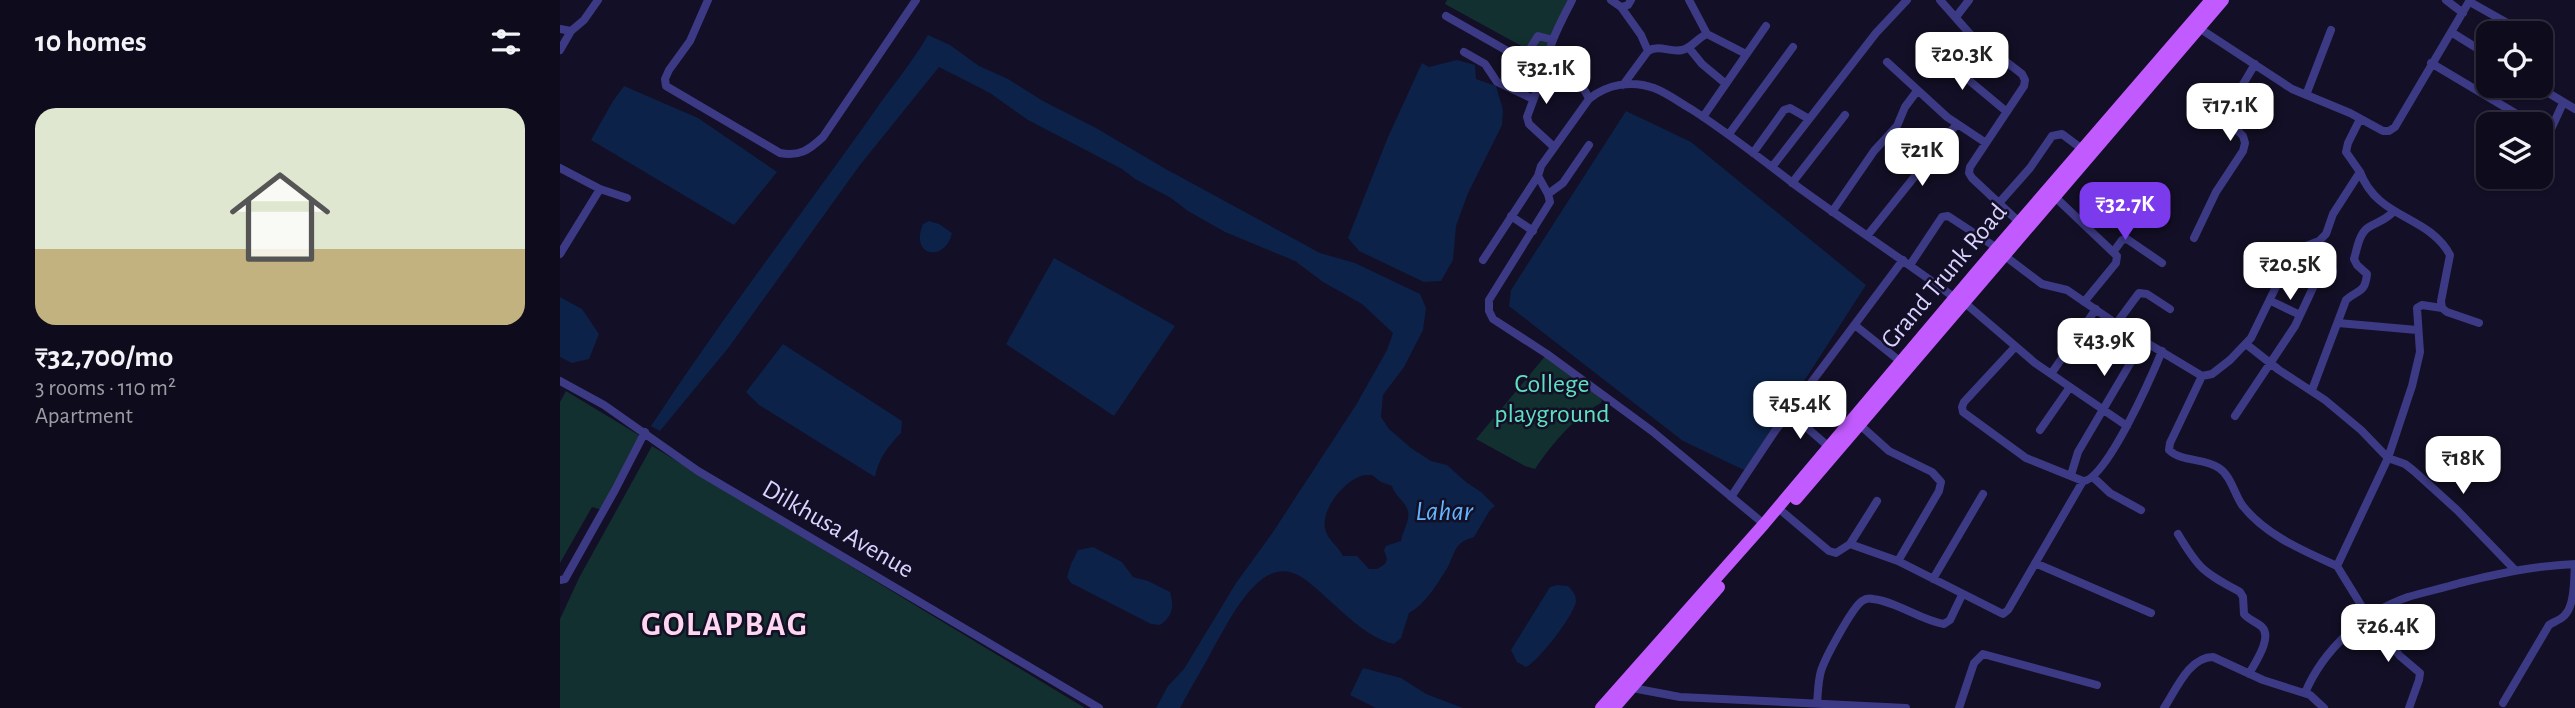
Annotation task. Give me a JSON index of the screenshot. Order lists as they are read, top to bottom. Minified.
{"streets":{"main road":["Grand Trunk Road"],"street":["Dilkhusa Avenue"]},"districts":["GOLAPBAG"],"water":["Lahar"],"parks":["College playground"],"page":{"heading":"10 homes","price":["₹20.3K","₹32.1K","₹17.1K","₹21K","₹32.7K","₹20.5K","₹43.9K","₹45.4K","₹18K","₹26.4K"],"list":[{"name":"₹32,700/mo","note":"3 rooms · 110 m² · Apartment"}]}}
